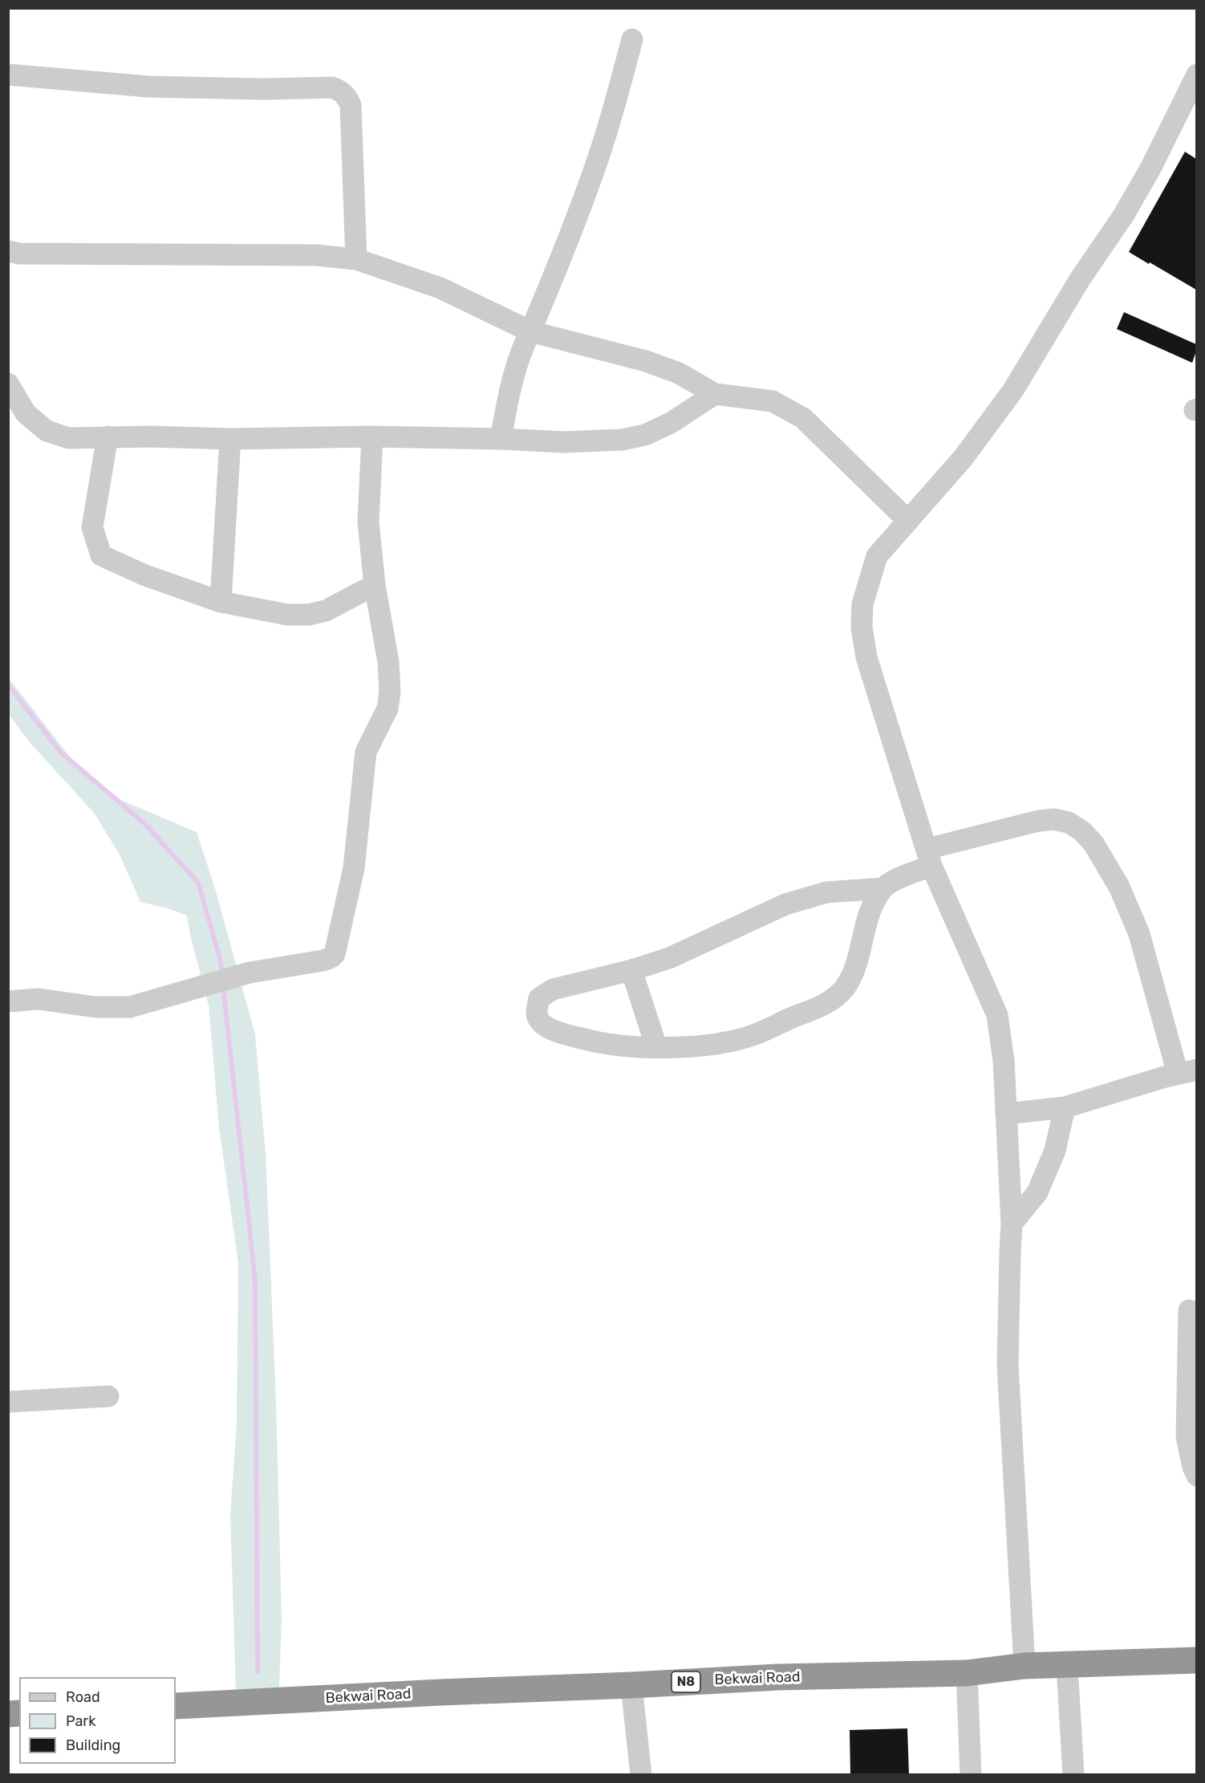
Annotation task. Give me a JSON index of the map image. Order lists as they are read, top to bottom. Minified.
{"streets":{"highway":["Bekwai Road","N8"]},"legend":["Road","Park","Building"]}
